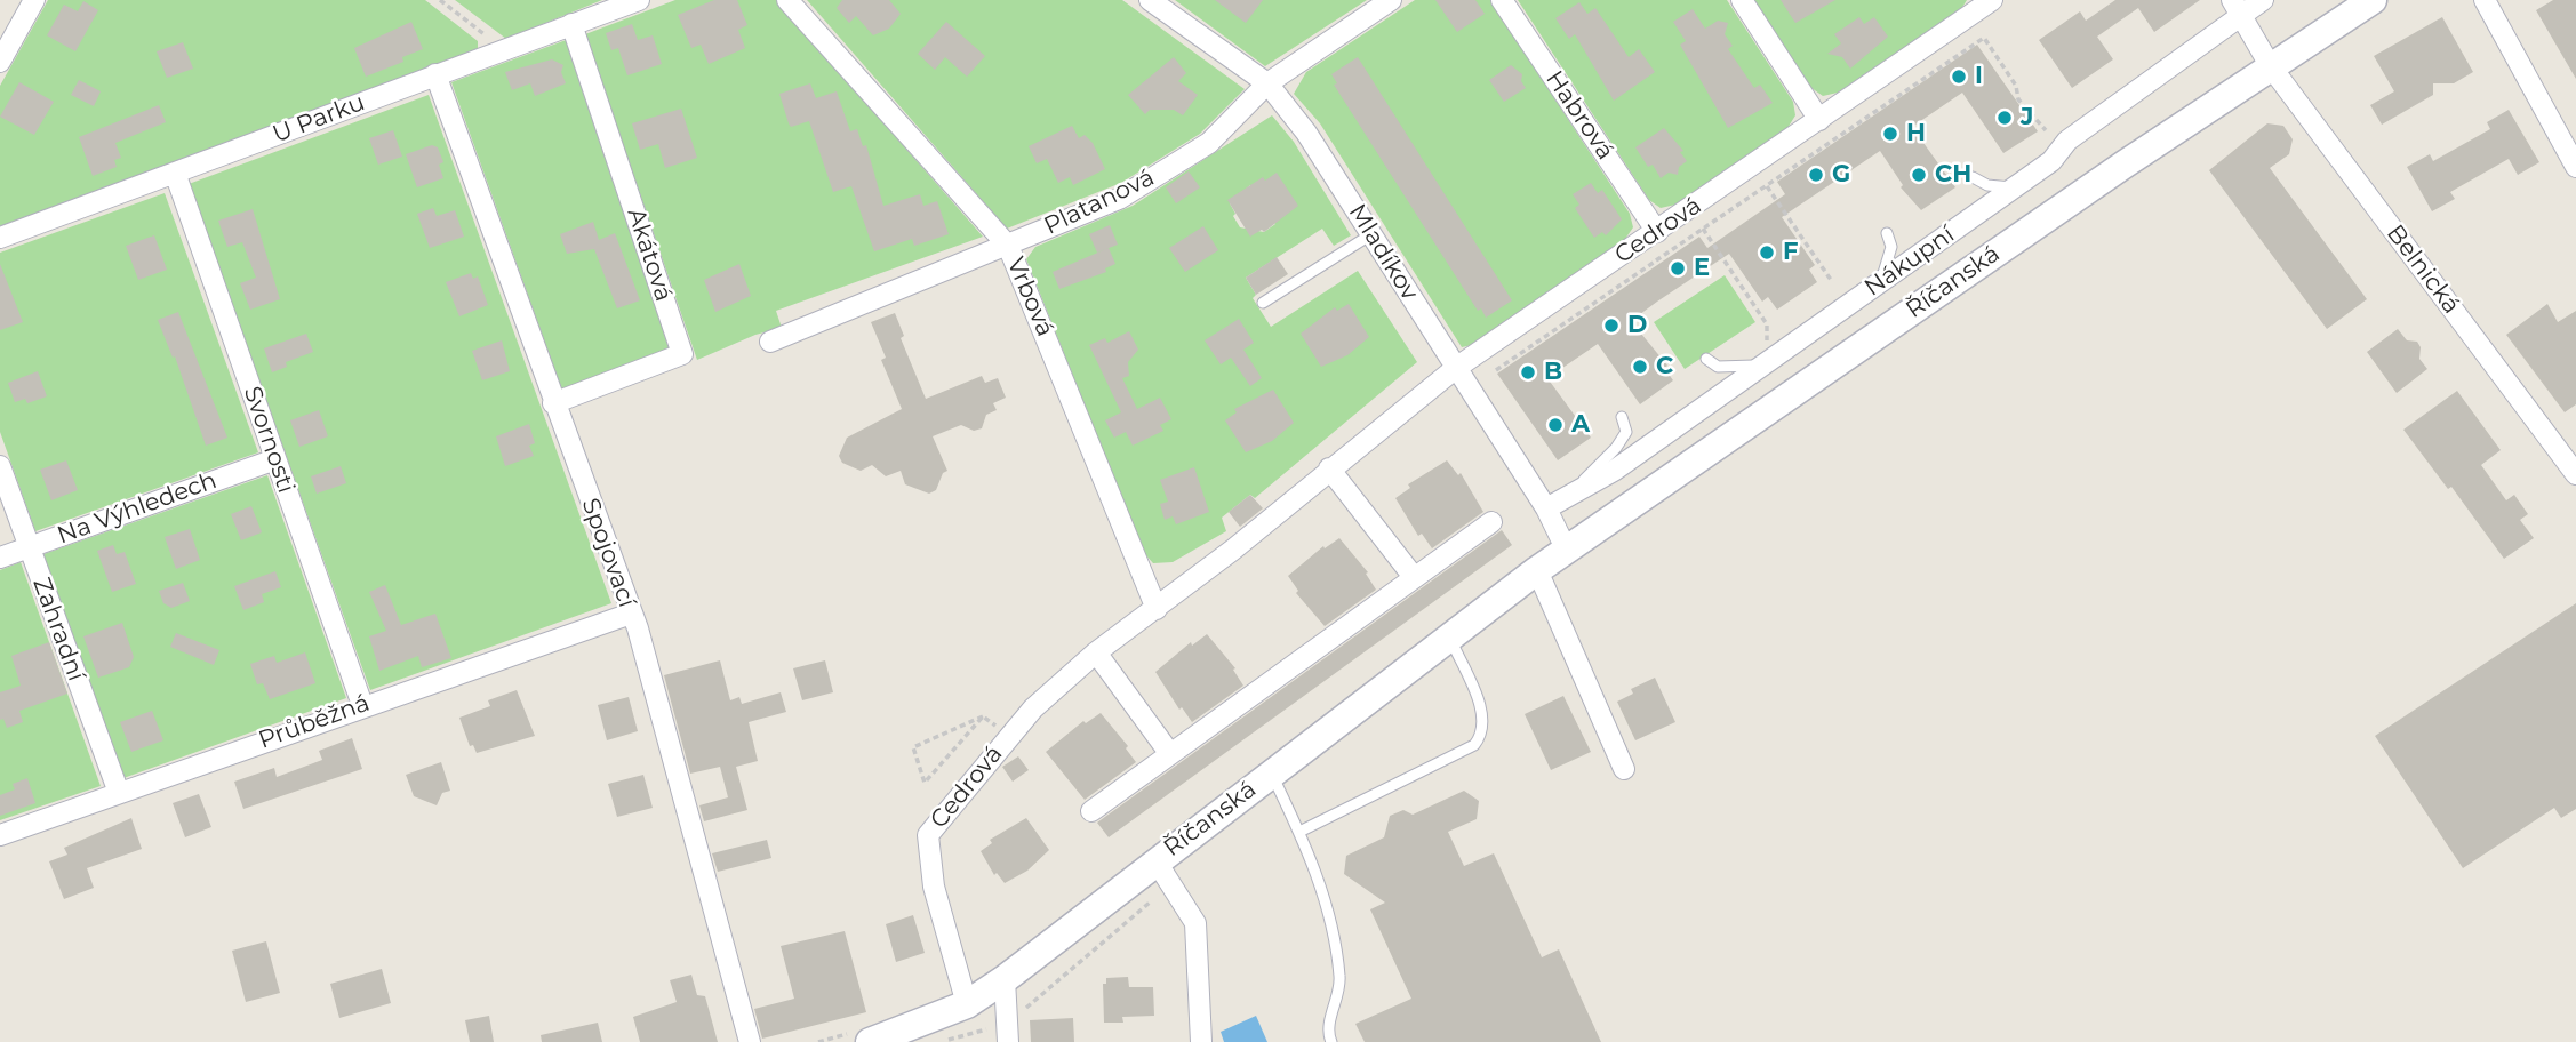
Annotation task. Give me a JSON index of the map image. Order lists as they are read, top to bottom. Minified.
{"streets":{"main road":["Říčanská"],"street":["Habrová","U Parku","Platanová","Cedrová","Mladíkov","Akátová","Nákupní","Belnická","Vrbová","Svornosti","Na Výhledech","Spojovací","Zahradní","Průběžná"]},"crossings":[["Habrová","Cedrová"],["U Parku","Akátová"],["U Parku","Svornosti"],["U Parku","Spojovací"],["Platanová","Mladíkov"],["Platanová","Vrbová"],["Cedrová","Mladíkov"],["Cedrová","Říčanská"],["Cedrová","Vrbová"],["Mladíkov","Nákupní"],["Mladíkov","Říčanská"],["Akátová","Spojovací"],["Nákupní","Belnická"],["Belnická","Říčanská"],["Svornosti","Na Výhledech"],["Svornosti","Průběžná"],["Na Výhledech","Zahradní"],["Spojovací","Průběžná"],["Zahradní","Průběžná"]],"places":["I","J","H","G","CH","F","E","D","C","B","A"]}
